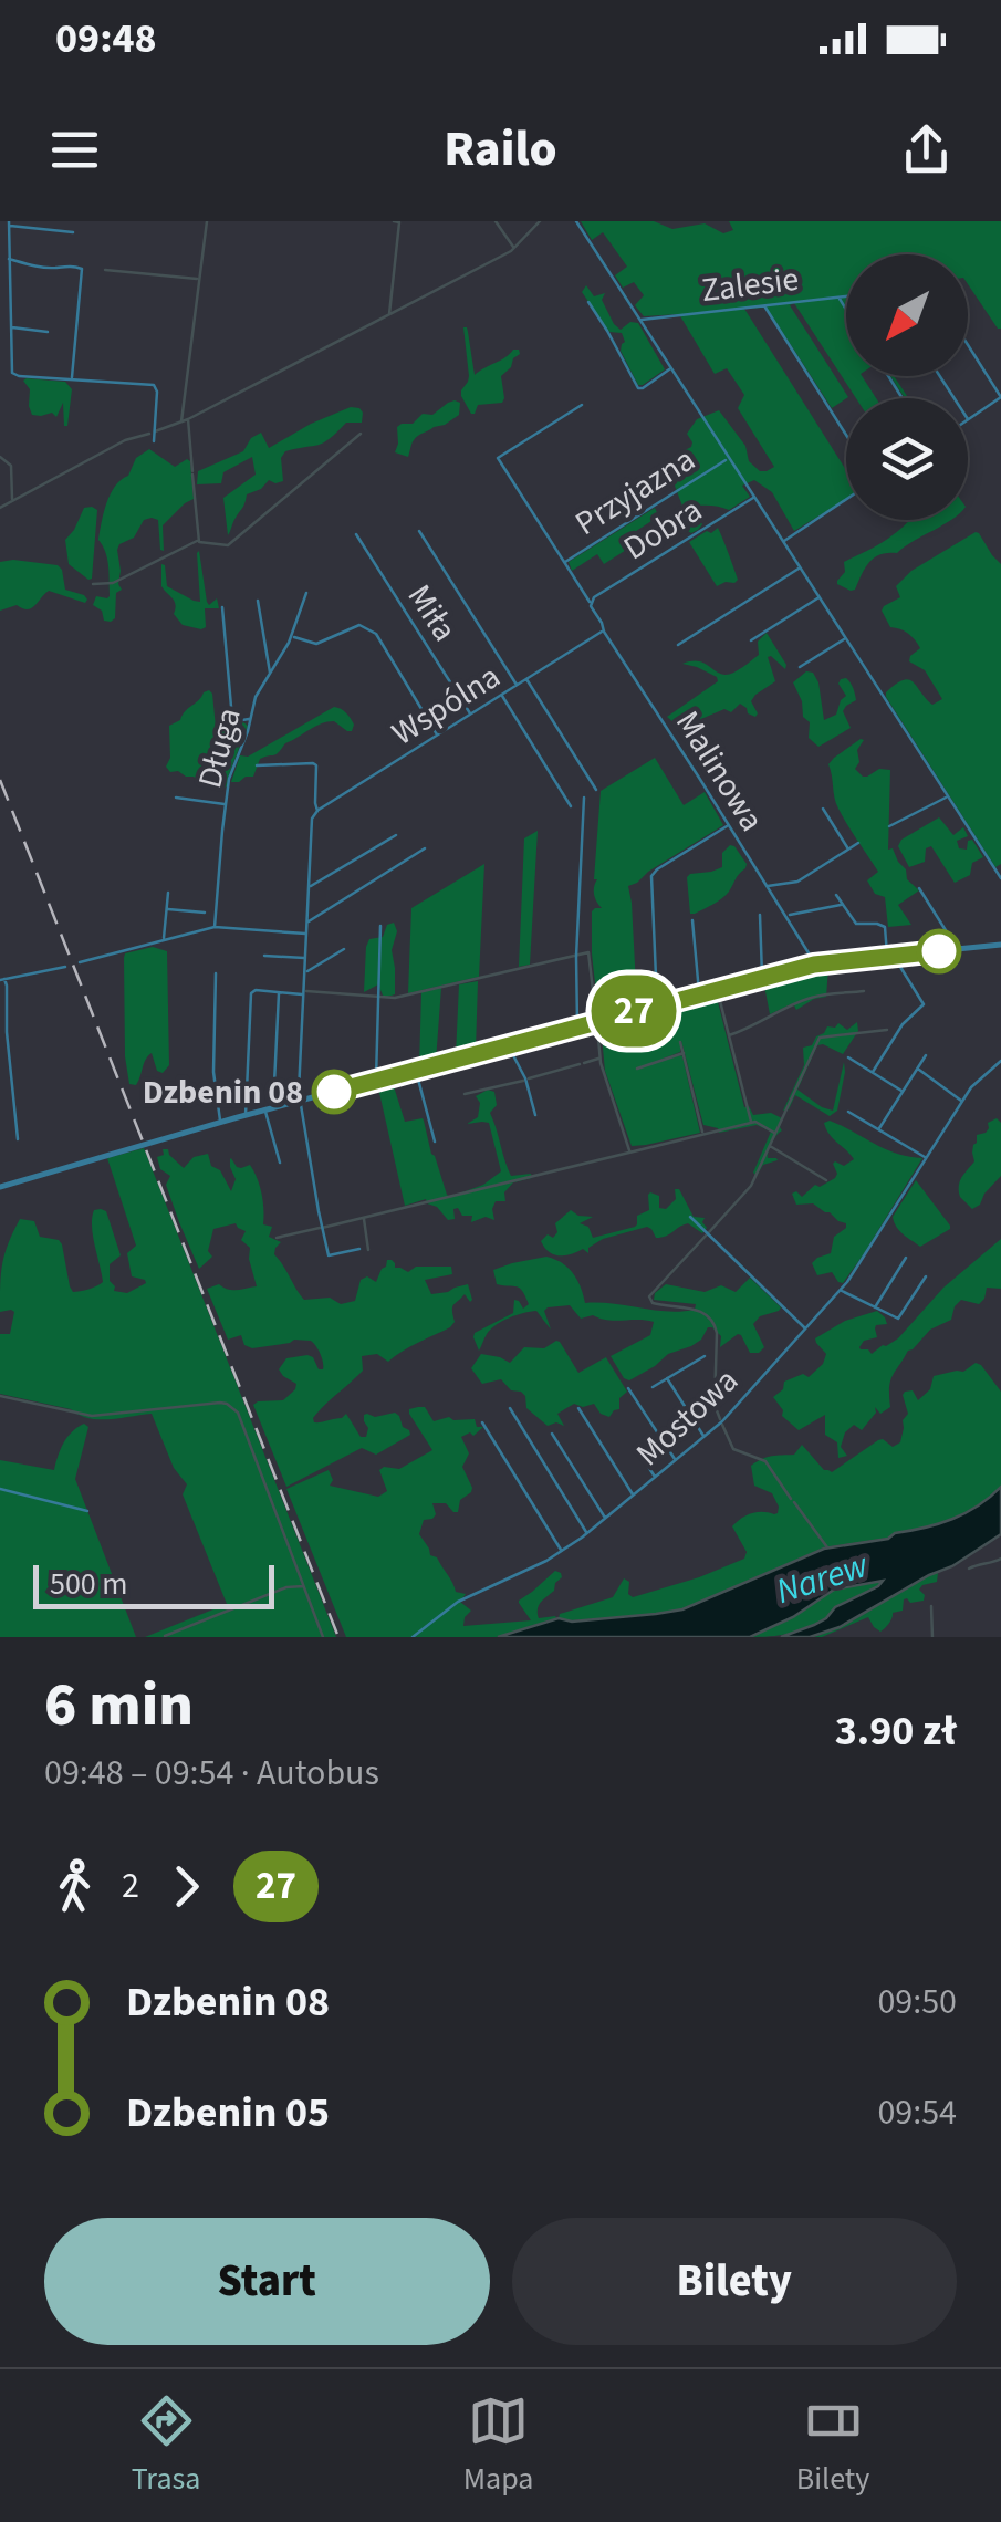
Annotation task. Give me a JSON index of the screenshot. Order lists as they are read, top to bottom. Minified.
{"streets":{"street":["Zalesie","Przyjazna","Dobra","Miła","Wspólna","Długa","Malinowa","Mostowa"]},"crossings":[["Przyjazna","Malinowa"],["Dobra","Malinowa"],["Miła","Wspólna"],["Wspólna","Malinowa"]],"water":["Narew"],"places":["Dzbenin 08"],"lines":["bus line 27"],"scale_bar":"500 m","north":"bottom left","page":{"status":"09:48","header":"Railo","on_map":"27","scale":"500 m","heading":["6 min","09:48 – 09:54 · Autobus","3.90 zł"],"legs":["2","27"],"list":[{"name":"Dzbenin 08","value":"09:50"},{"name":"Dzbenin 05","value":"09:54"}],"buttons":["Start","Bilety"],"tabs":["Trasa","Mapa","Bilety"]}}
